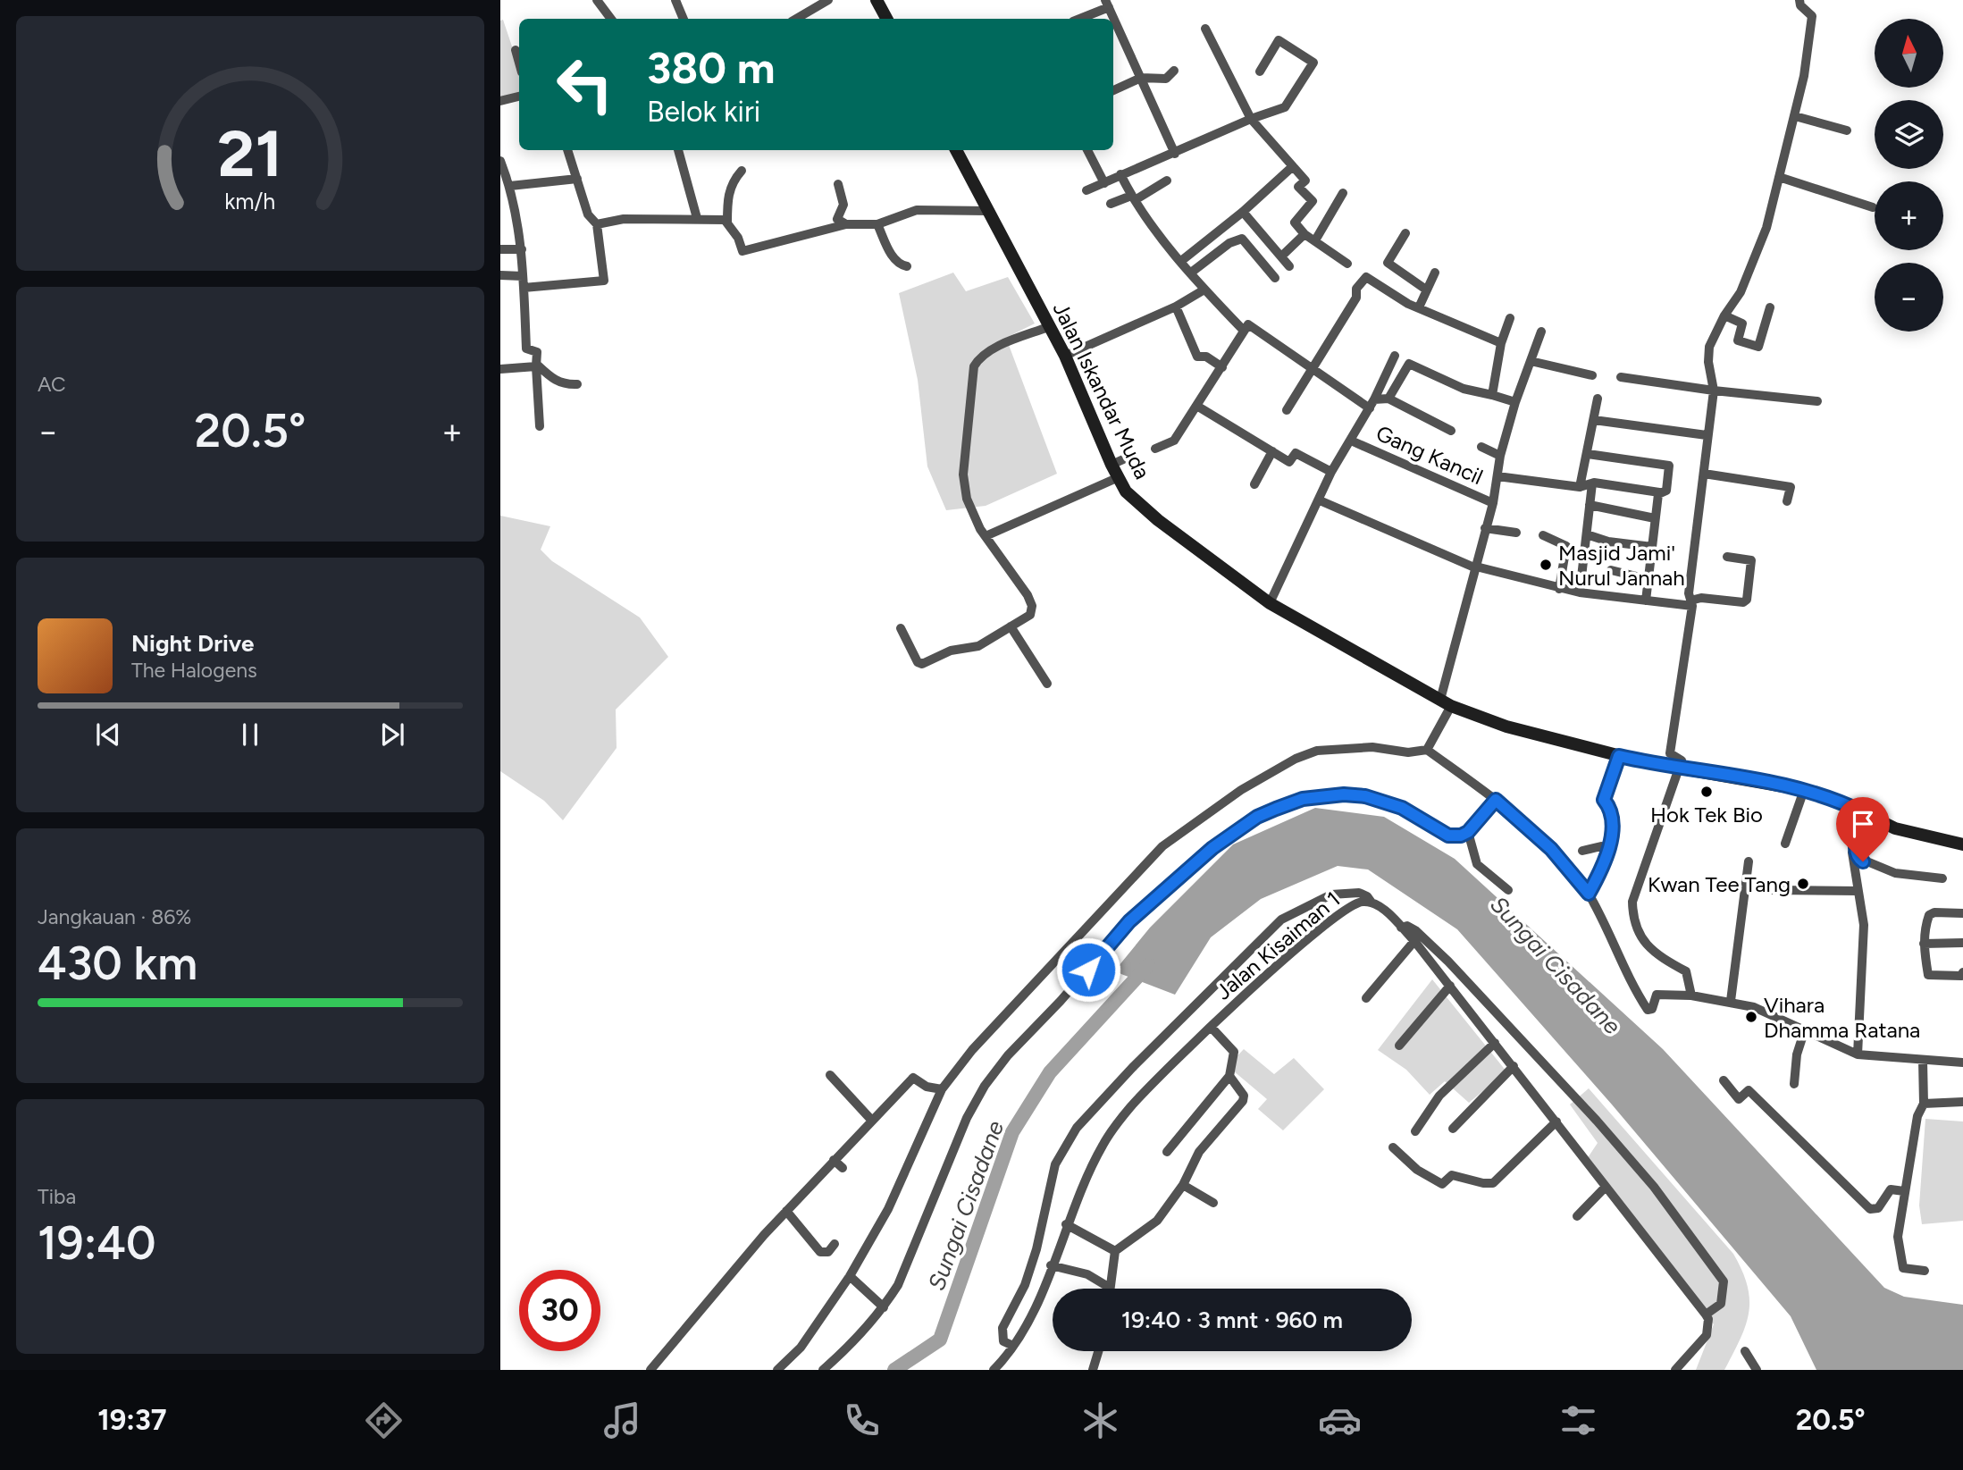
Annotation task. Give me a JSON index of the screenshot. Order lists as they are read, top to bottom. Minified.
{"streets":{"street":["Jalan Iskandar Muda","Gang Kancil","Jalan Kisaiman 1"]},"water":["Sungai Cisadane"],"places":["Masjid Jami' Nurul Jannah","Hok Tek Bio","Kwan Tee Tang","Vihara Dhamma Ratana"],"north":"top","page":{"map_buttons":["+","−"],"turn":["380 m","Belok kiri"],"tile":["AC",["Jangkauan · 86%","430 km"],["Tiba","19:40"]],"heat":["−","20.5°","+"],"song":["Night Drive","The Halogens"],"limit":"30","trip":"19:40 · 3 mnt · 960 m","tabs":["19:37","20.5°"],"gauge":["21","km/h"]}}
